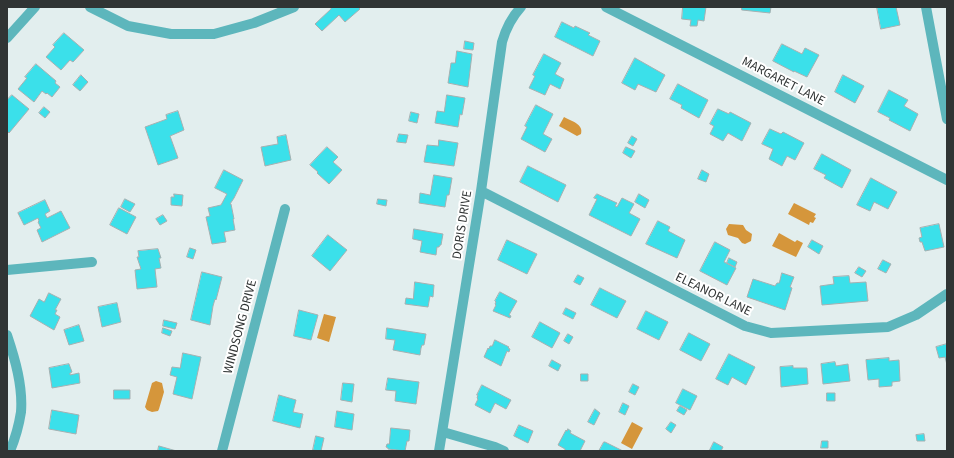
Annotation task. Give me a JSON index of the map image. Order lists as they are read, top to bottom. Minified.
{"streets":{"street":["MARGARET LANE","DORIS DRIVE","ELEANOR LANE","WINDSONG DRIVE"]},"crossings":[["DORIS DRIVE","ELEANOR LANE"]]}
